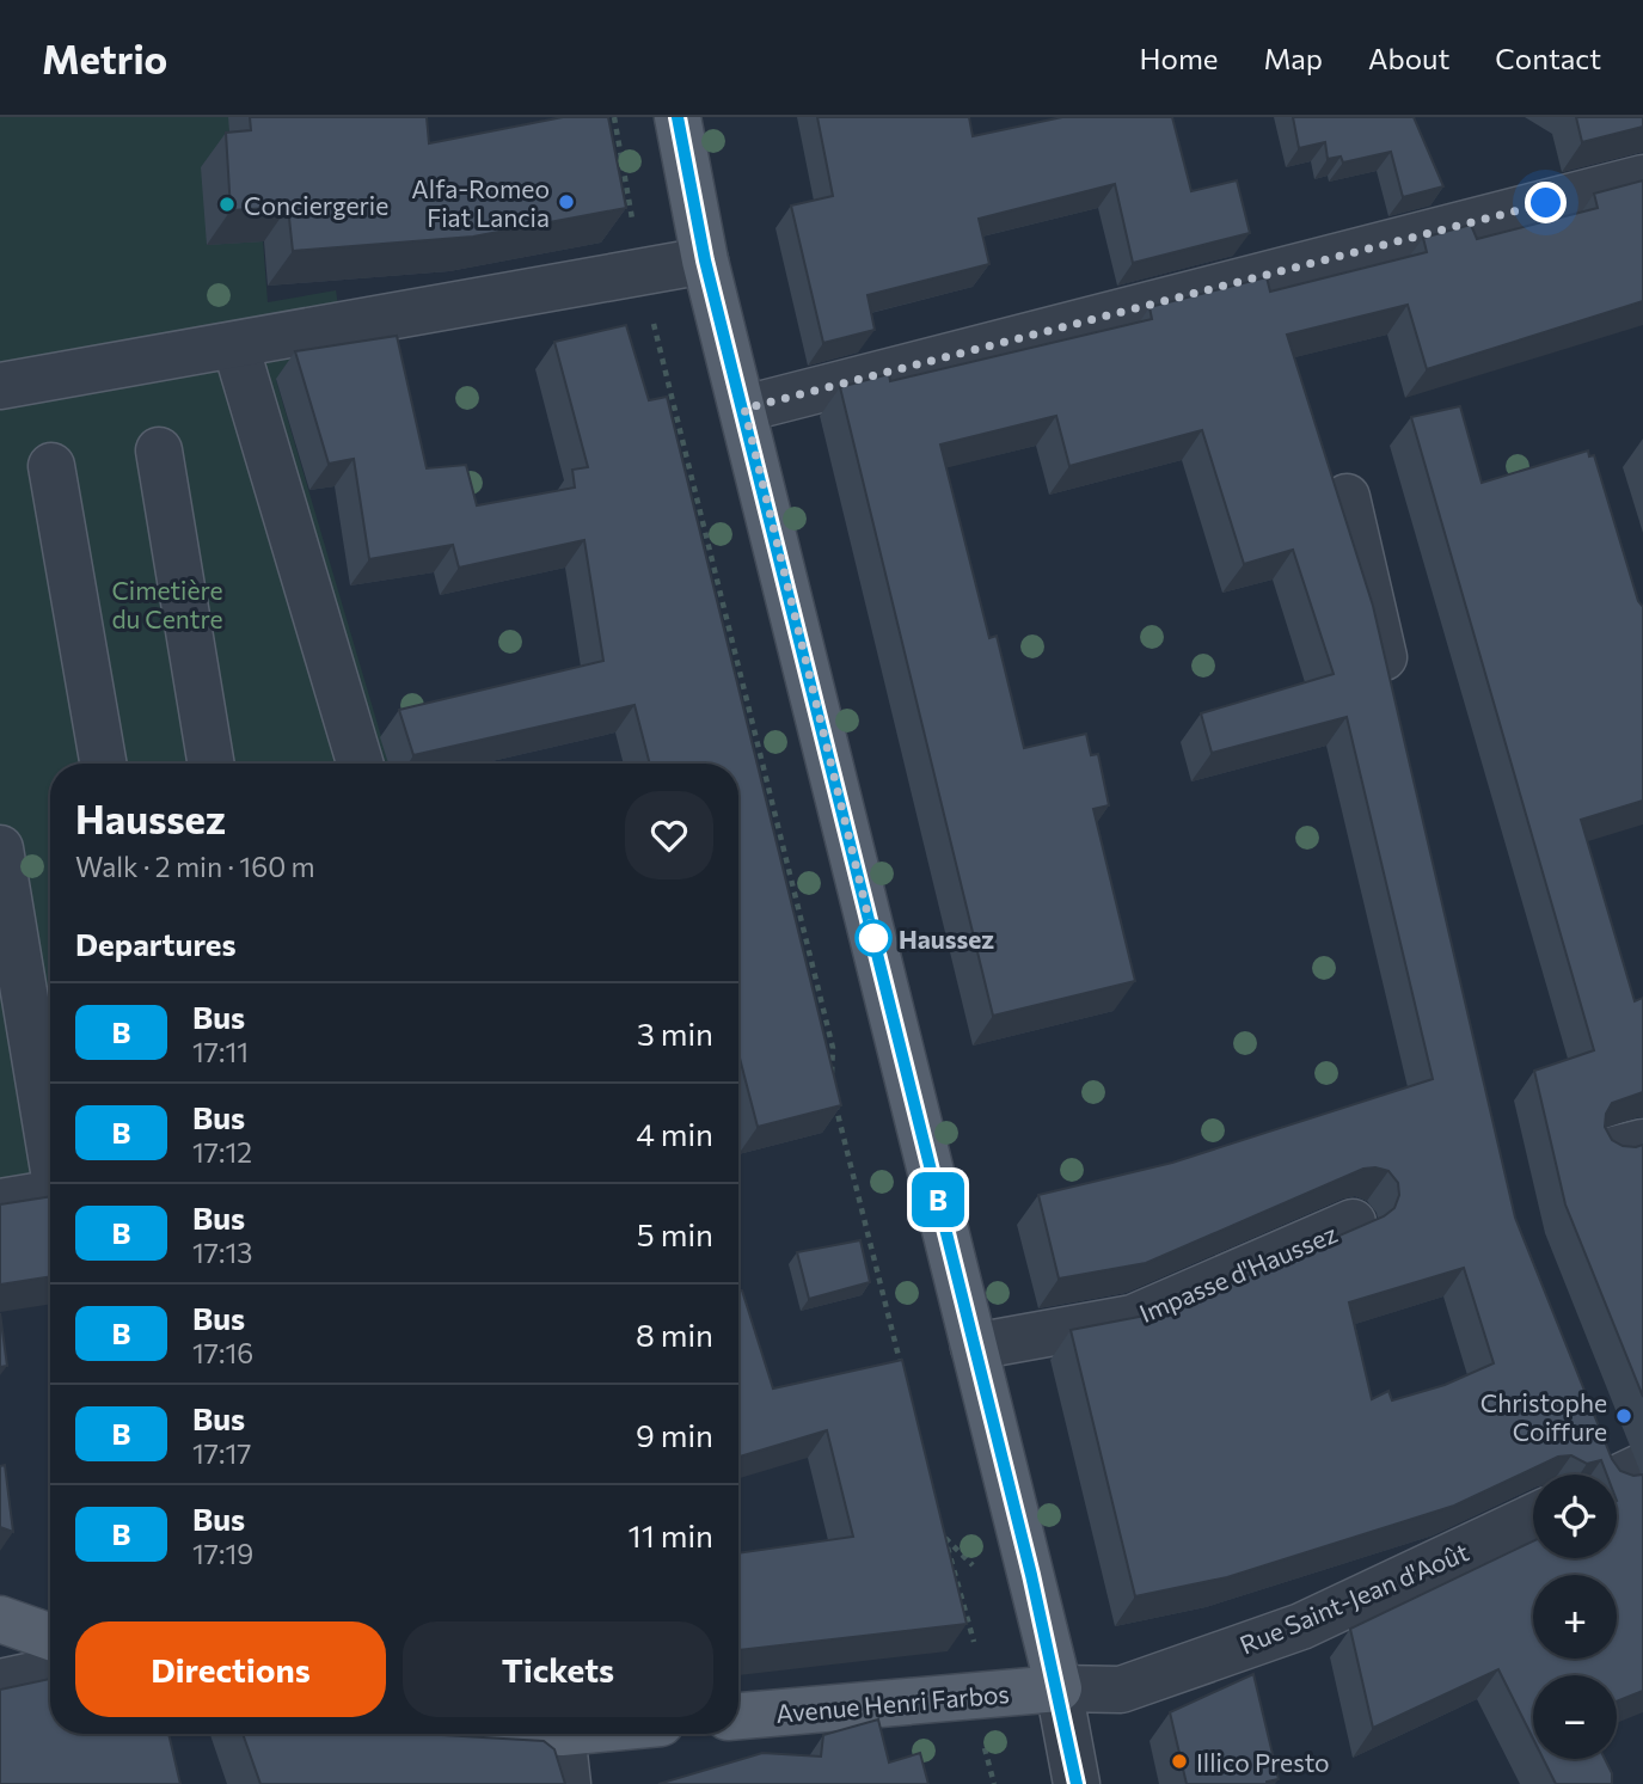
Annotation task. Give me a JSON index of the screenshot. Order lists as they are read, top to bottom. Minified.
{"streets":{"main road":["Avenue Henri Farbos"],"street":["Impasse d'Haussez","Rue Saint-Jean d'Août"]},"crossings":[["Rue Saint-Jean d'Août","Avenue Henri Farbos"]],"parks":["Cimetière du Centre"],"places":["Alfa-Romeo Fiat Lancia","Conciergerie","Haussez","Christophe Coiffure","Illico Presto"],"lines":["bus line B"],"page":{"header":"Metrio","nav":["Home","Map","About","Contact"],"on_map":"B","heading":[["Haussez","Walk · 2 min · 160 m"],"Departures"],"list":[{"mark":"B","name":"Bus","note":"17:11","value":"3 min"},{"mark":"B","name":"Bus","note":"17:12","value":"4 min"},{"mark":"B","name":"Bus","note":"17:13","value":"5 min"},{"mark":"B","name":"Bus","note":"17:16","value":"8 min"},{"mark":"B","name":"Bus","note":"17:17","value":"9 min"},{"mark":"B","name":"Bus","note":"17:19","value":"11 min"}],"map_buttons":["+","−"],"buttons":["Directions","Tickets"]}}
